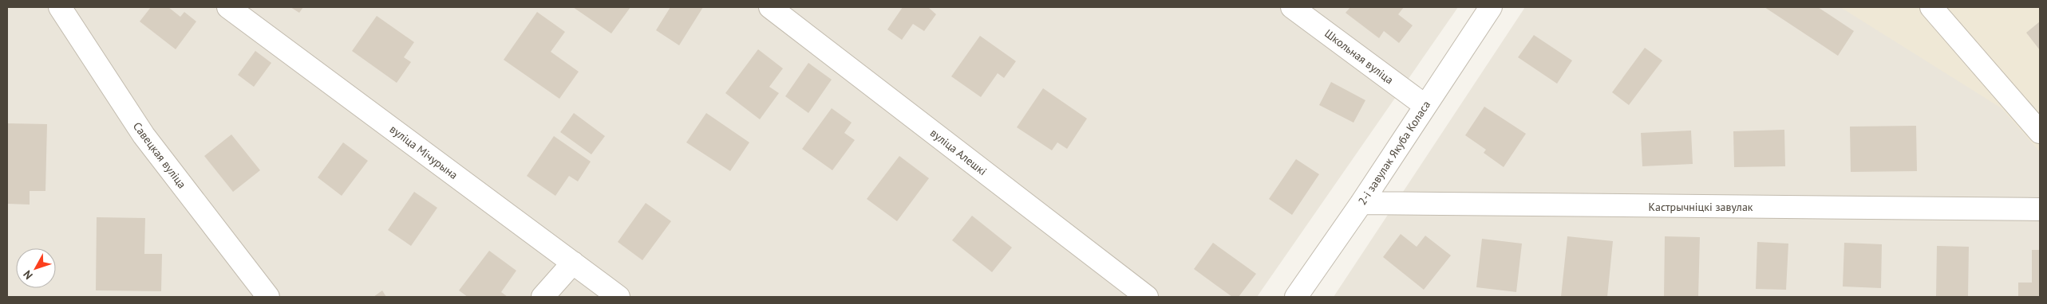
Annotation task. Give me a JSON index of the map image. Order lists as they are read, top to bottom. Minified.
{"streets":{"street":["Школьная вуліца","вуліца Мічурына","вуліца Алешкі","2-і завулак Якуба Коласа","Савецкая вуліца","Кастрычніцкі завулак"]},"crossings":[["Школьная вуліца","2-і завулак Якуба Коласа"],["2-і завулак Якуба Коласа","Кастрычніцкі завулак"]],"north":"bottom left"}
